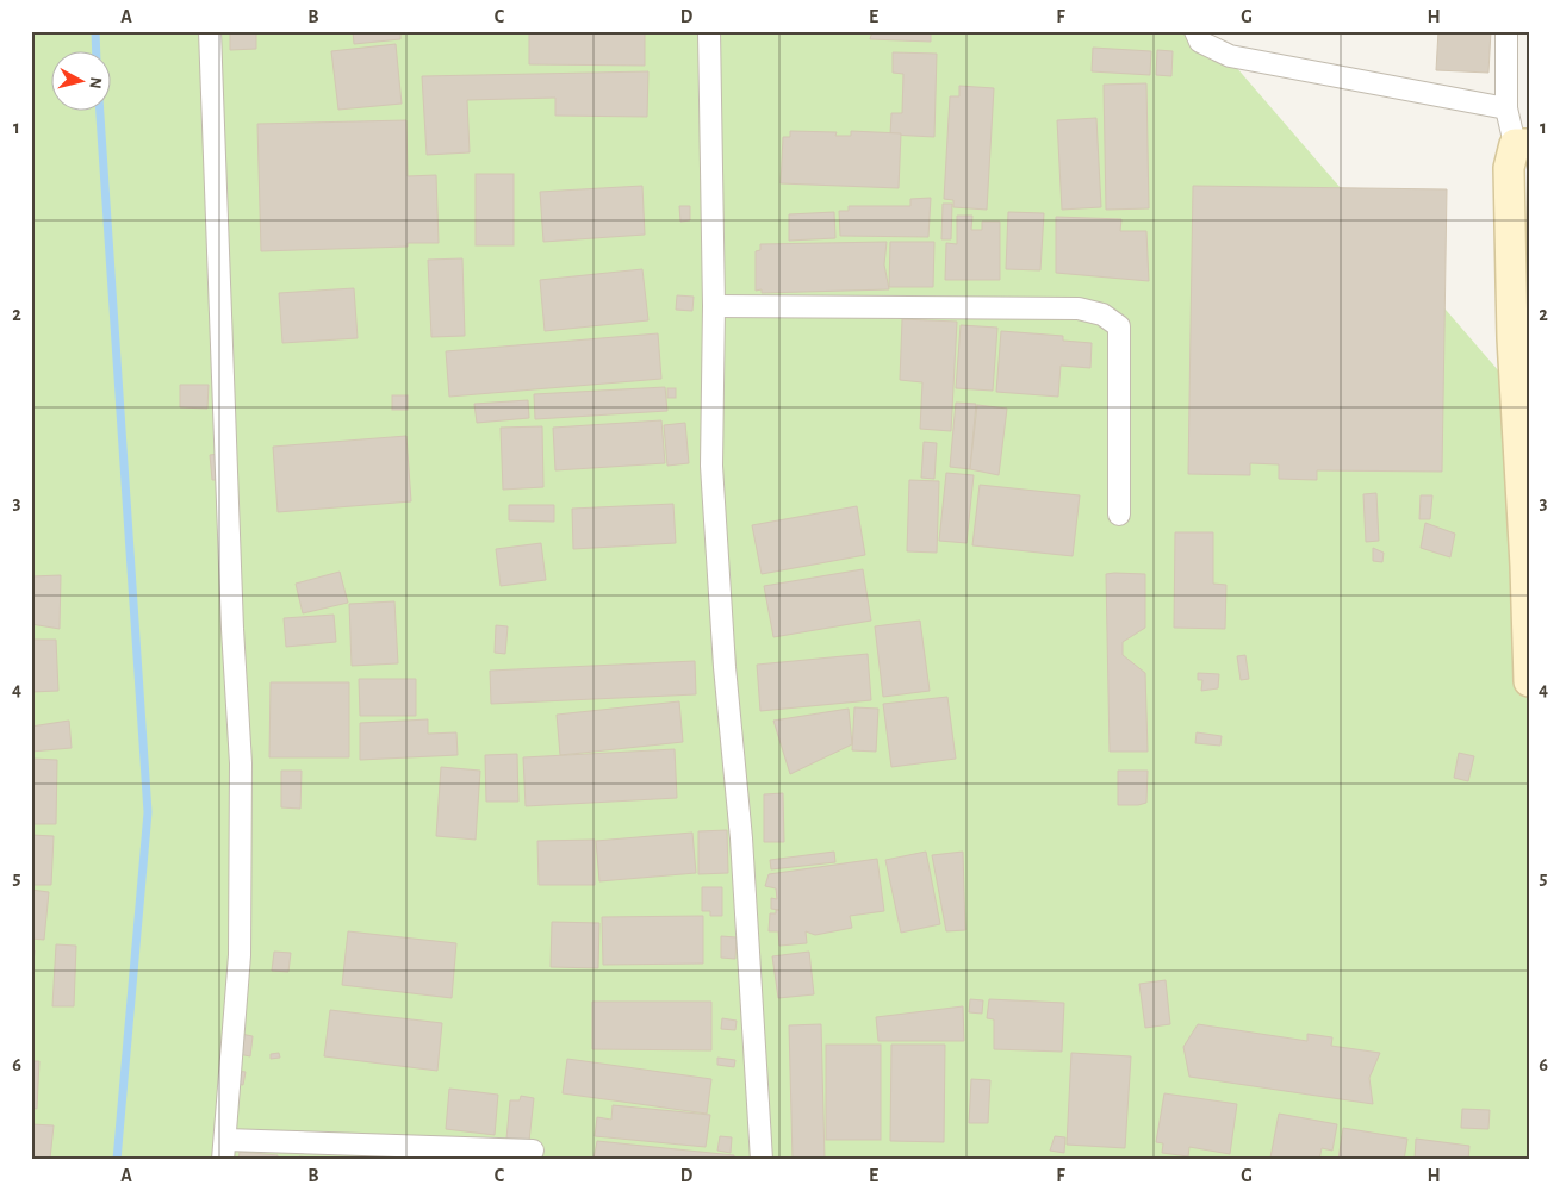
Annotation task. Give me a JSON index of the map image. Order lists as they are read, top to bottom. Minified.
{"north":"right","grid":{"columns":["A","B","C","D","E","F","G","H"],"rows":["1","2","3","4","5","6"]}}
